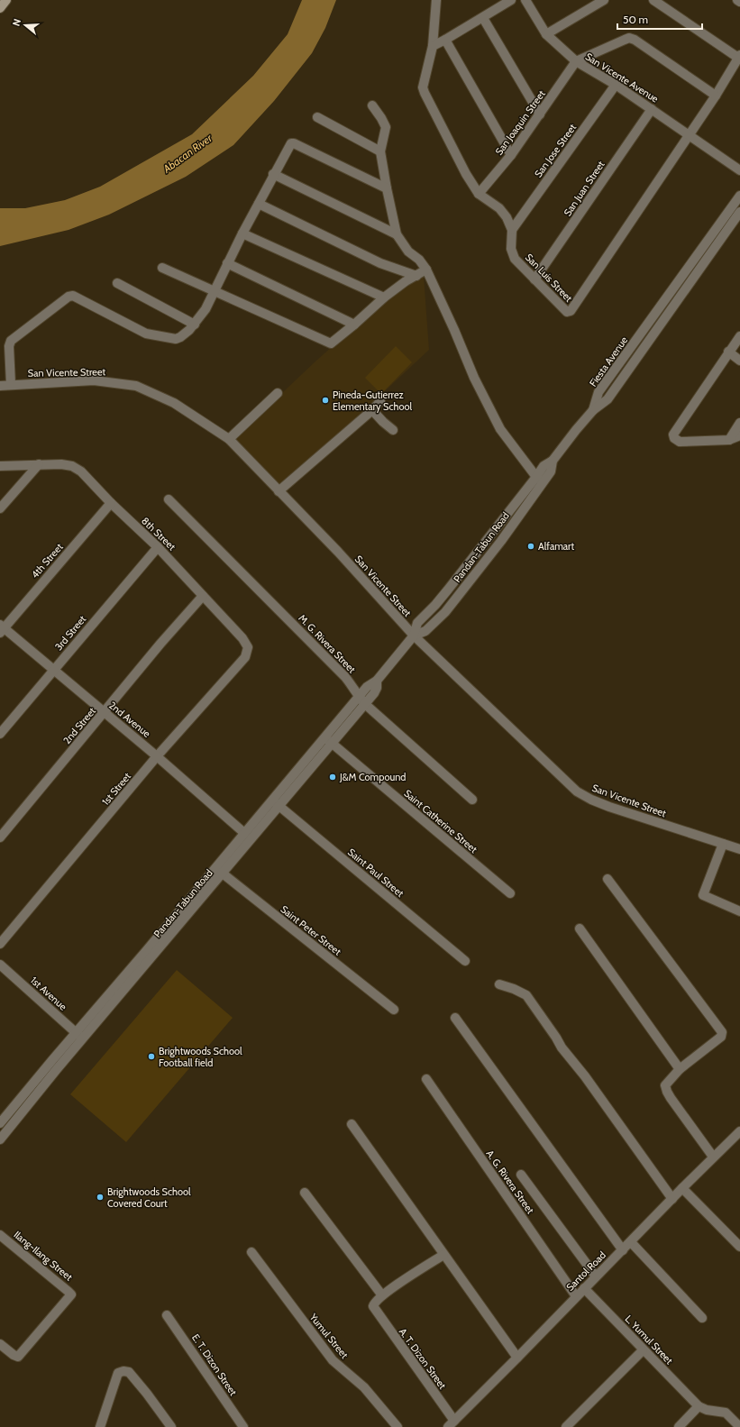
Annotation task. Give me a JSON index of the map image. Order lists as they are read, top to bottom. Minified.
{"streets":{"street":["San Vicente Avenue","San Joaquin Street","San Jose Street","San Juan Street","San Luis Street","Fiesta Avenue","San Vicente Street","8th Street","Pandan-Tabun Road","4th Street","3rd Street","M. G. Rivera Street","2nd Avenue","2nd Street","1st Street","Saint Catherine Street","Saint Paul Street","Saint Peter Street","1st Avenue","A. G. Rivera Street","Ilang-Ilang Street","Santol Road","Yumul Street","L. Yumul Street","A. T. Dizon Street","E. T. Dizon Street"]},"crossings":[["San Vicente Avenue","San Joaquin Street"],["San Vicente Avenue","San Jose Street"],["San Vicente Avenue","San Juan Street"],["San Vicente Avenue","San Luis Street"],["San Joaquin Street","San Luis Street"],["San Jose Street","San Luis Street"],["San Juan Street","San Luis Street"],["Fiesta Avenue","Pandan-Tabun Road"],["San Vicente Street","Pandan-Tabun Road"],["8th Street","4th Street"],["8th Street","3rd Street"],["8th Street","2nd Street"],["8th Street","1st Street"],["Pandan-Tabun Road","M. G. Rivera Street"],["Pandan-Tabun Road","2nd Avenue"],["Pandan-Tabun Road","Saint Catherine Street"],["Pandan-Tabun Road","Saint Paul Street"],["Pandan-Tabun Road","Saint Peter Street"],["Pandan-Tabun Road","1st Avenue"],["4th Street","2nd Avenue"],["3rd Street","2nd Avenue"],["2nd Avenue","2nd Street"],["2nd Avenue","1st Street"],["A. G. Rivera Street","Santol Road"],["Santol Road","L. Yumul Street"],["Santol Road","A. T. Dizon Street"]],"water":["Abacan River"],"places":["Pineda-Gutierrez Elementary School","Alfamart","J&M Compound","Brightwoods School Football field","Brightwoods School Covered Court"],"scale_bar":"50 m","north":"left"}
